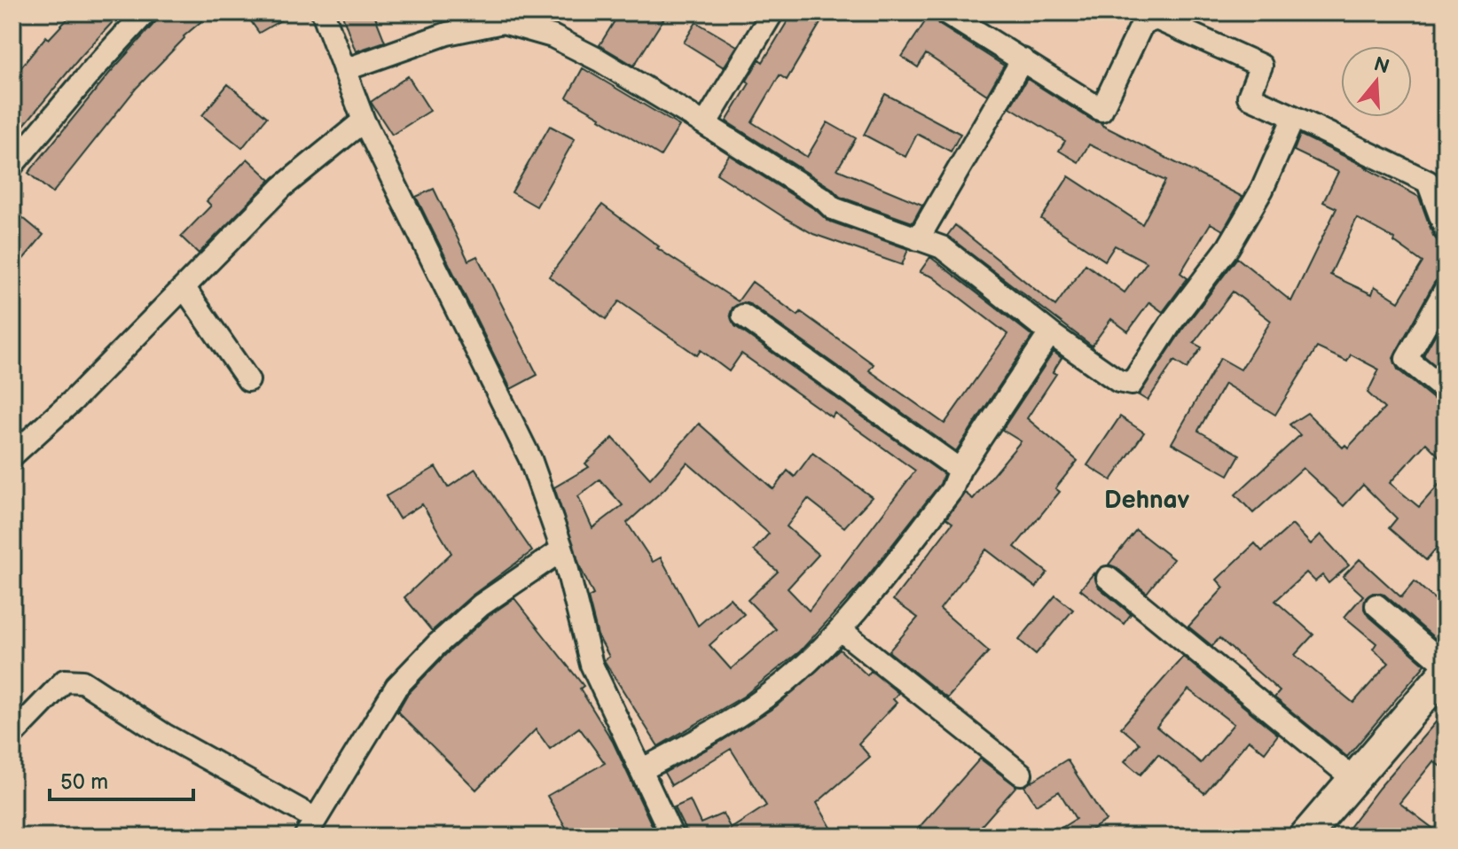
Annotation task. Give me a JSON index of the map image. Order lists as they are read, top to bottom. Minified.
{"districts":["Dehnav"],"scale_bar":"50 m","north":"top"}
